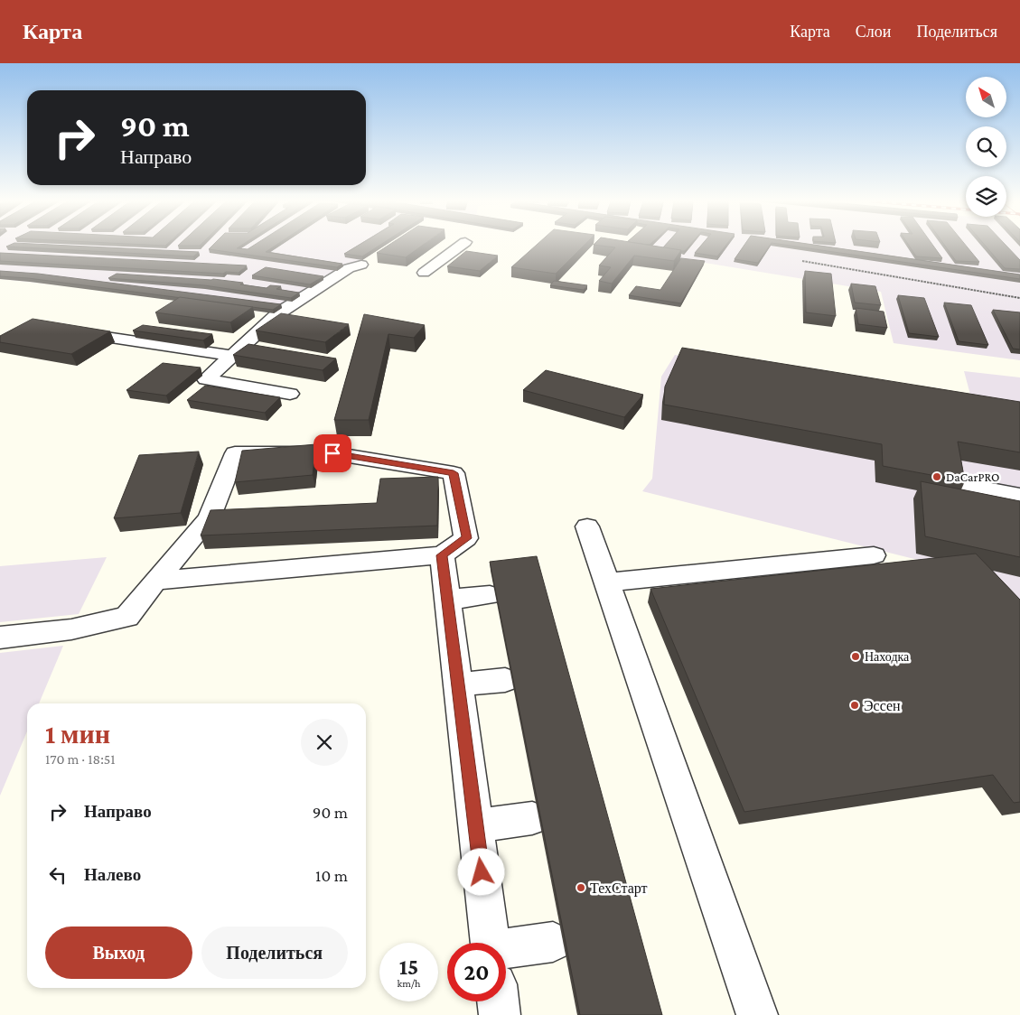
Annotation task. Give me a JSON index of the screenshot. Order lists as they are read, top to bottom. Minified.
{"places":["DaCarPRO","Находка","Эссен","ТехСтарт"],"north":"top left","page":{"header":"Карта","nav":["Карта","Слои","Поделиться"],"turn":["90 m","Направо"],"heading":["1 мин","170 m · 18:51"],"list":[{"name":"Направо","value":"90 m"},{"name":"Налево","value":"10 m"}],"buttons":["Выход","Поделиться"],"speed":"15 km/h","limit":"20"}}
